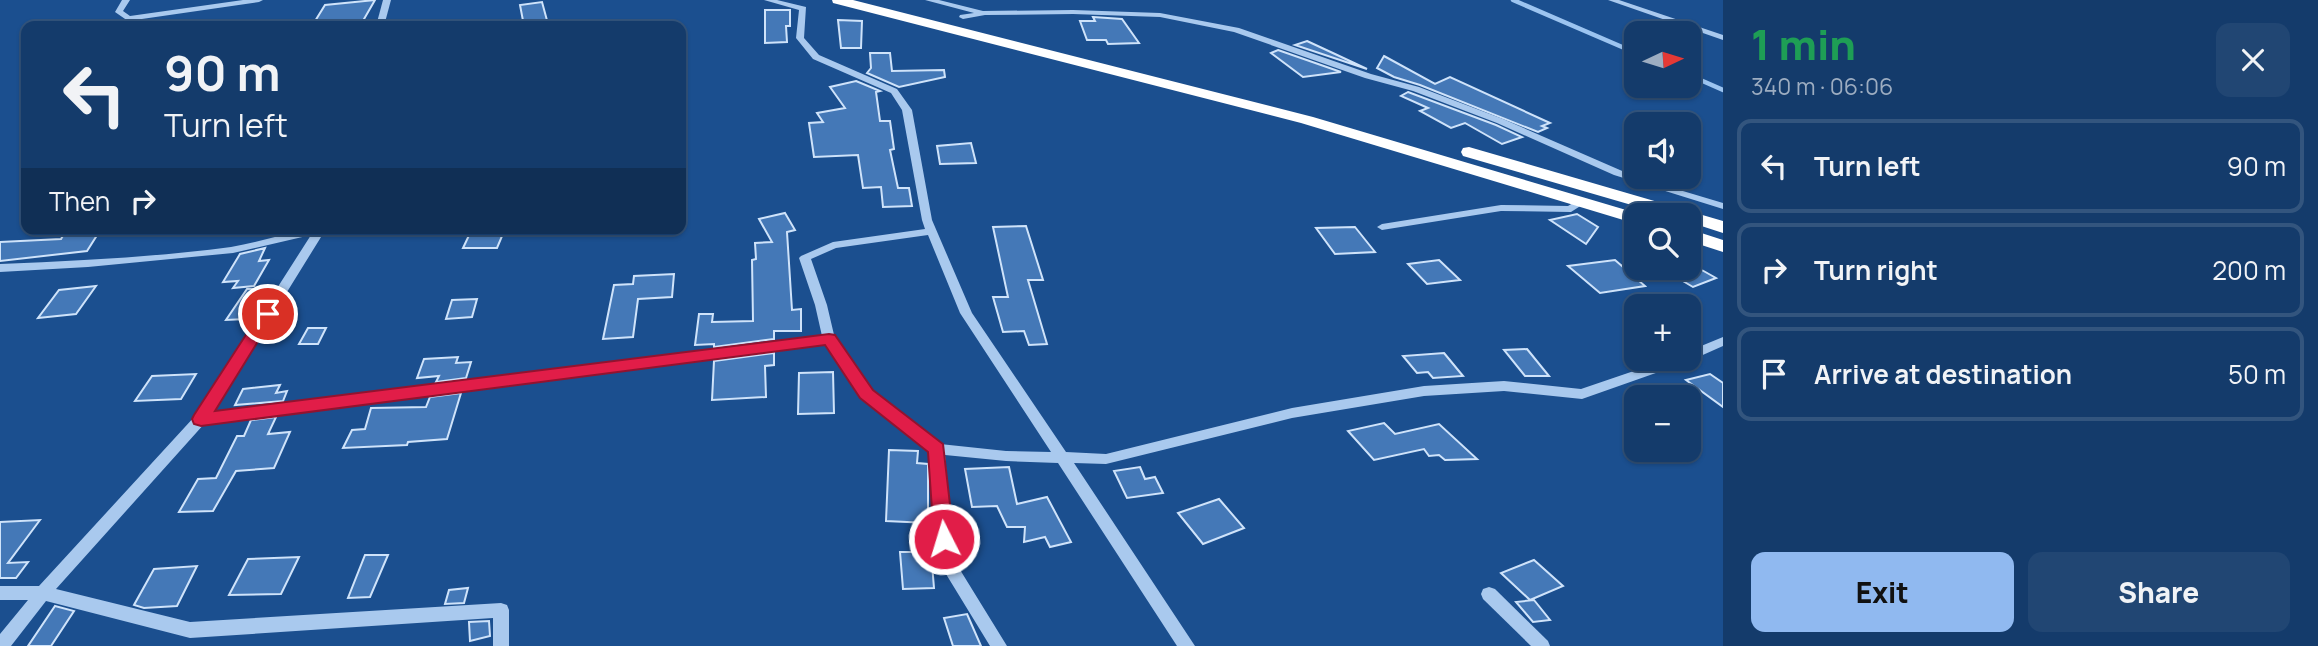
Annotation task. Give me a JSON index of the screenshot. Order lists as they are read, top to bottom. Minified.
{"north":"right","page":{"heading":["1 min","340 m · 06:06"],"map_buttons":["+","−"],"turn":["90 m","Turn left"],"list":[{"name":"Turn left","value":"90 m"},{"name":"Turn right","value":"200 m"},{"name":"Arrive at destination","value":"50 m"}],"then":"Then","buttons":["Exit","Share"]}}
